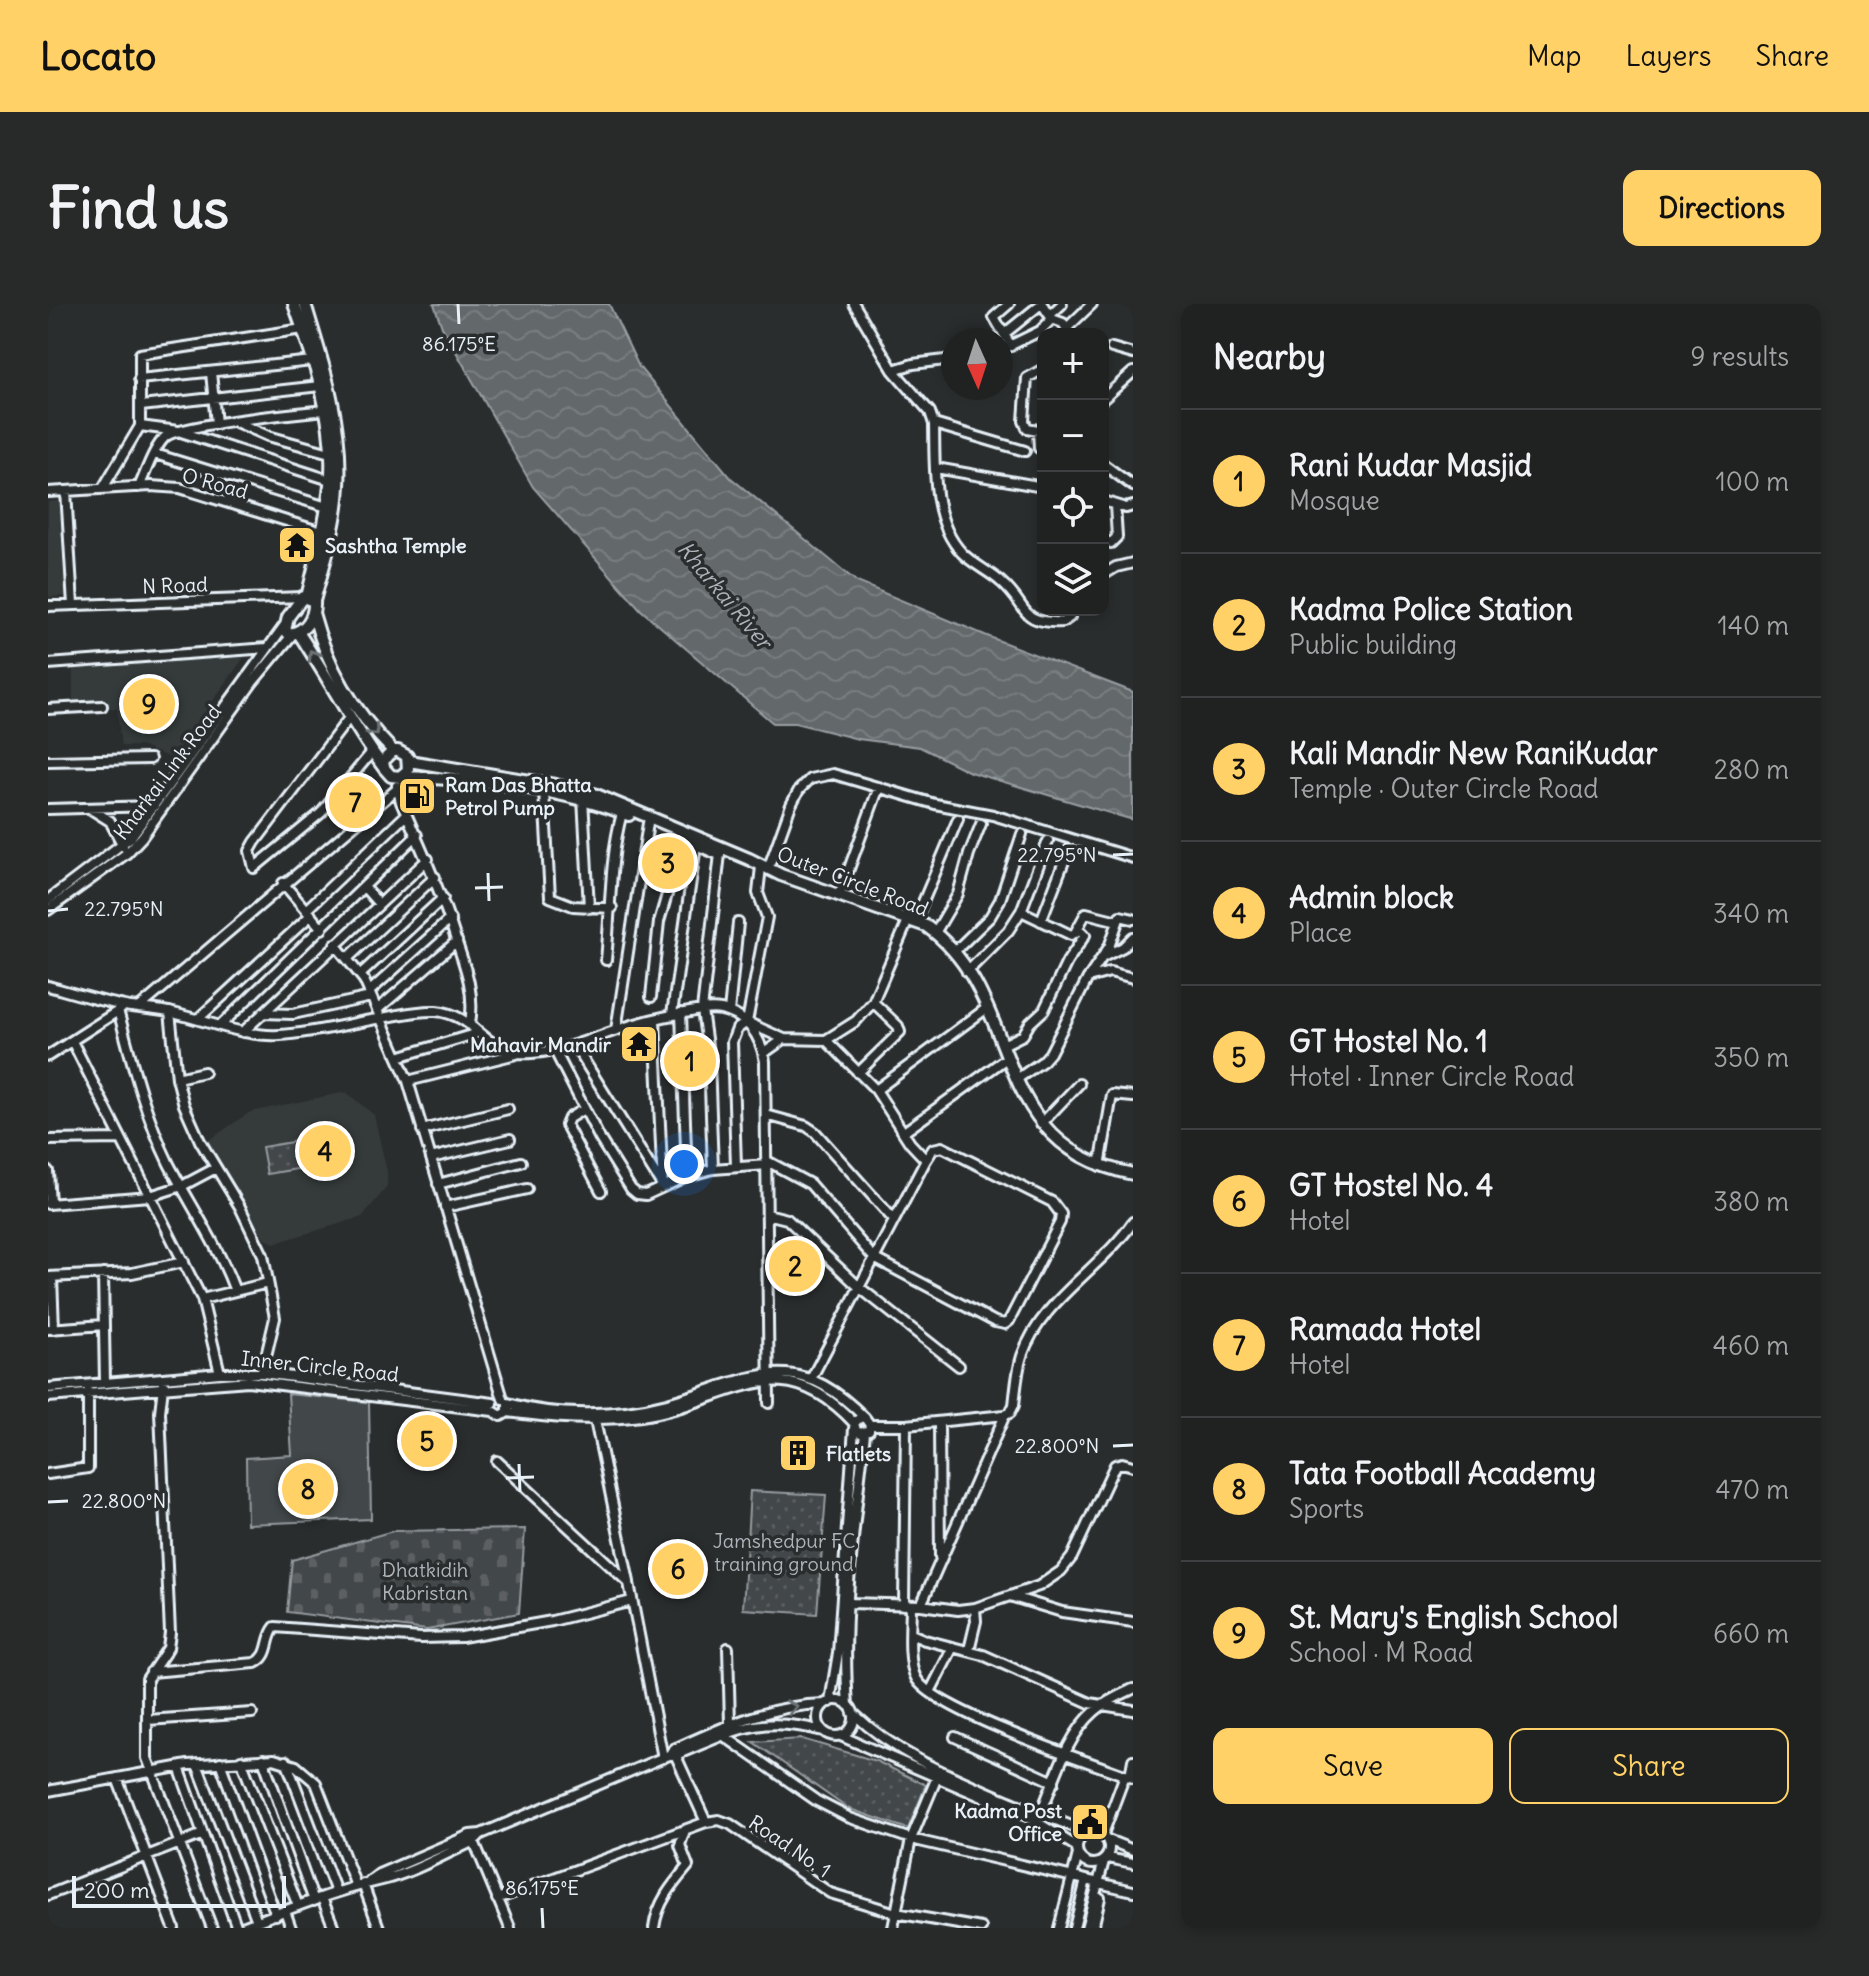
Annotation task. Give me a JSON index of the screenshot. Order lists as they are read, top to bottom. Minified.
{"streets":{"main road":["Outer Circle Road"],"street":["O Road","N Road","Kharkai Link Road","Inner Circle Road","Road No. 1"]},"water":["Kharkai River"],"parks":["Jamshedpur FC training ground","Dhatkidih Kabristan"],"places":{"temple":["Sashtha Temple","Mahavir Mandir"],"fuel station":["Ram Das Bhatta Petrol Pump"],"building":["Flatlets"],"public building":["Kadma Post Office"]},"scale_bar":"200 m","north":"bottom","page":{"header":"Locato","nav":["Map","Layers","Share"],"buttons":["Directions",["Save","Share"]],"title":"Find us","heading":["Nearby","9 results"],"map_buttons":["+","−"],"list":[{"mark":"1","name":"Rani Kudar Masjid","note":"Mosque","value":"100 m"},{"mark":"2","name":"Kadma Police Station","note":"Public building","value":"140 m"},{"mark":"3","name":"Kali Mandir New RaniKudar","note":"Temple · Outer Circle Road","value":"280 m"},{"mark":"4","name":"Admin block","note":"Place","value":"340 m"},{"mark":"5","name":"GT Hostel No. 1","note":"Hotel · Inner Circle Road","value":"350 m"},{"mark":"6","name":"GT Hostel No. 4","note":"Hotel","value":"380 m"},{"mark":"7","name":"Ramada Hotel","note":"Hotel","value":"460 m"},{"mark":"8","name":"Tata Football Academy","note":"Sports","value":"470 m"},{"mark":"9","name":"St. Mary's English School","note":"School · M Road","value":"660 m"}],"pins":["9","7","3","1","4","2","5","8","6"],"scale":"200 m"},"coordinates":["86.175°E","22.795°N","22.800°N"]}
